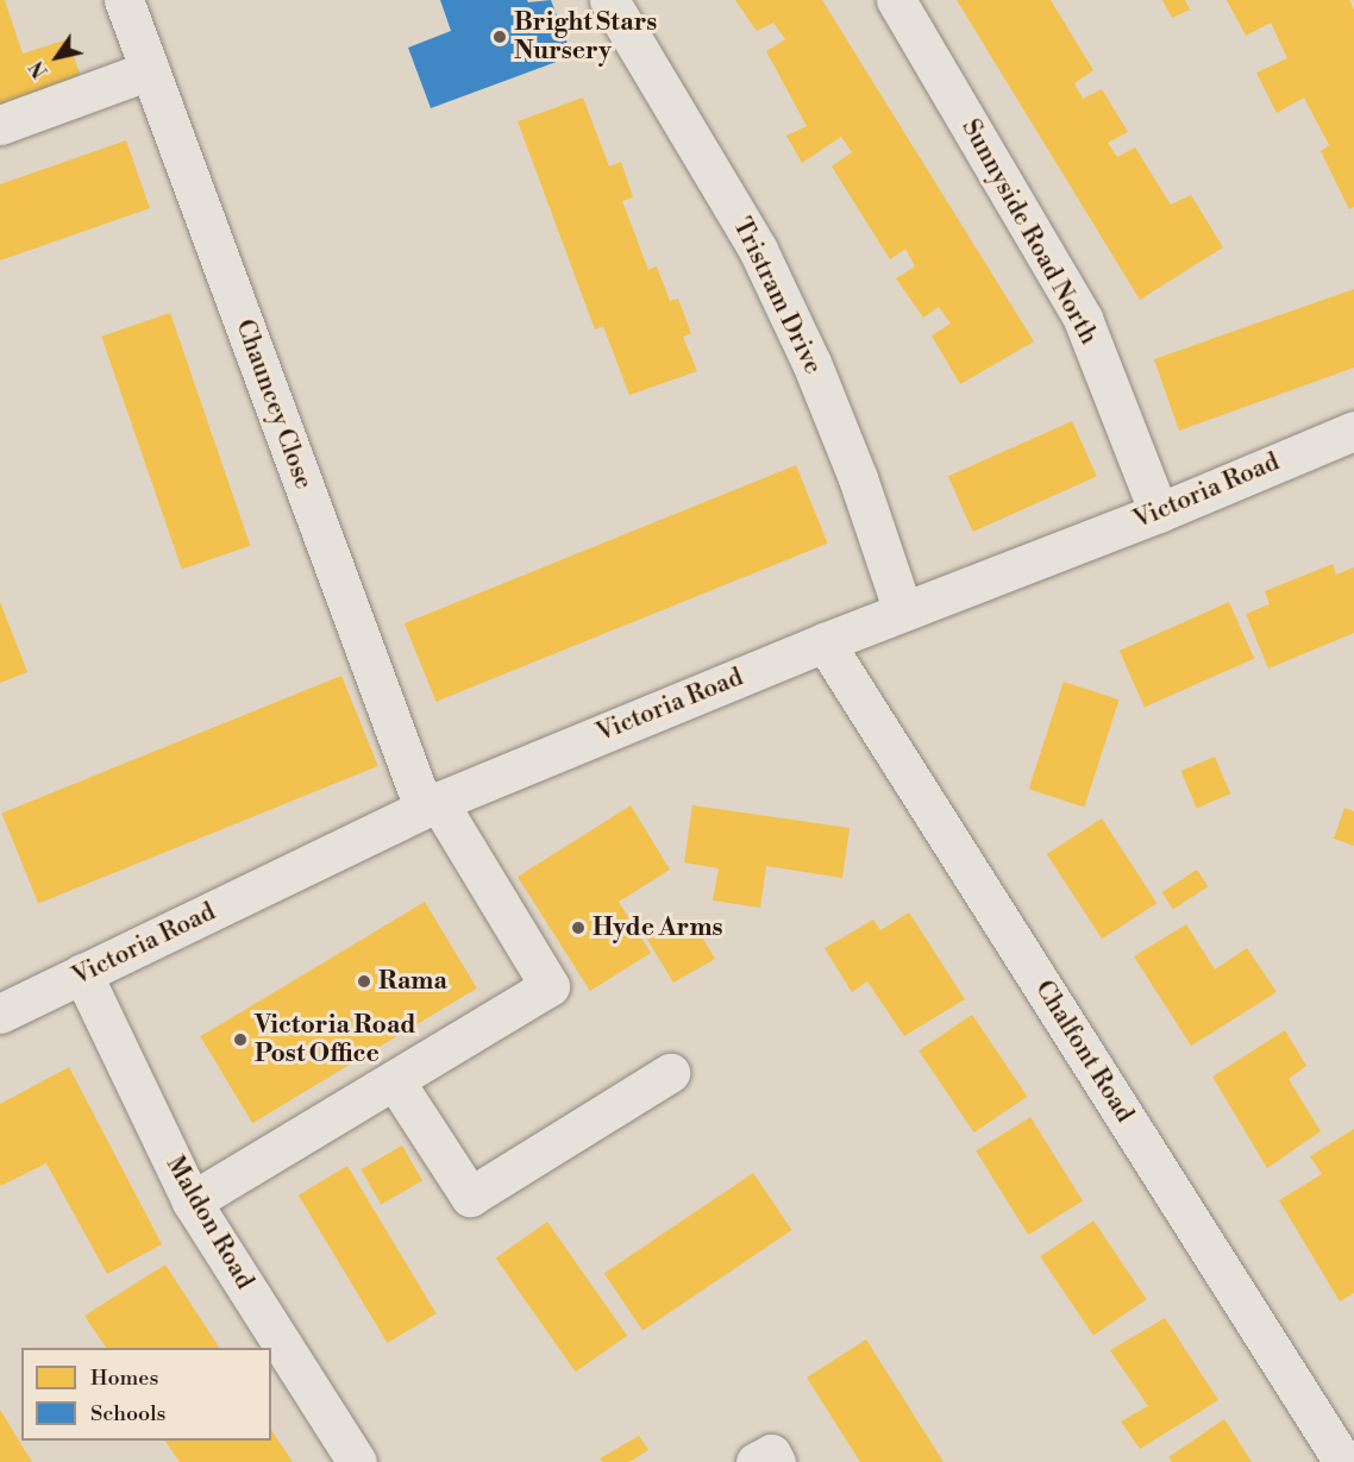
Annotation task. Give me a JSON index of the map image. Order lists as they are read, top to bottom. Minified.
{"streets":{"street":["Sunnyside Road North","Tristram Drive","Chauncey Close","Victoria Road","Chalfont Road","Maldon Road"]},"crossings":[["Sunnyside Road North","Victoria Road"],["Tristram Drive","Victoria Road"],["Chauncey Close","Victoria Road"],["Victoria Road","Chalfont Road"],["Victoria Road","Maldon Road"]],"places":["Bright Stars Nursery","Hyde Arms","Rama","Victoria Road Post Office"],"legend":["Homes","Schools"],"north":"bottom left"}
